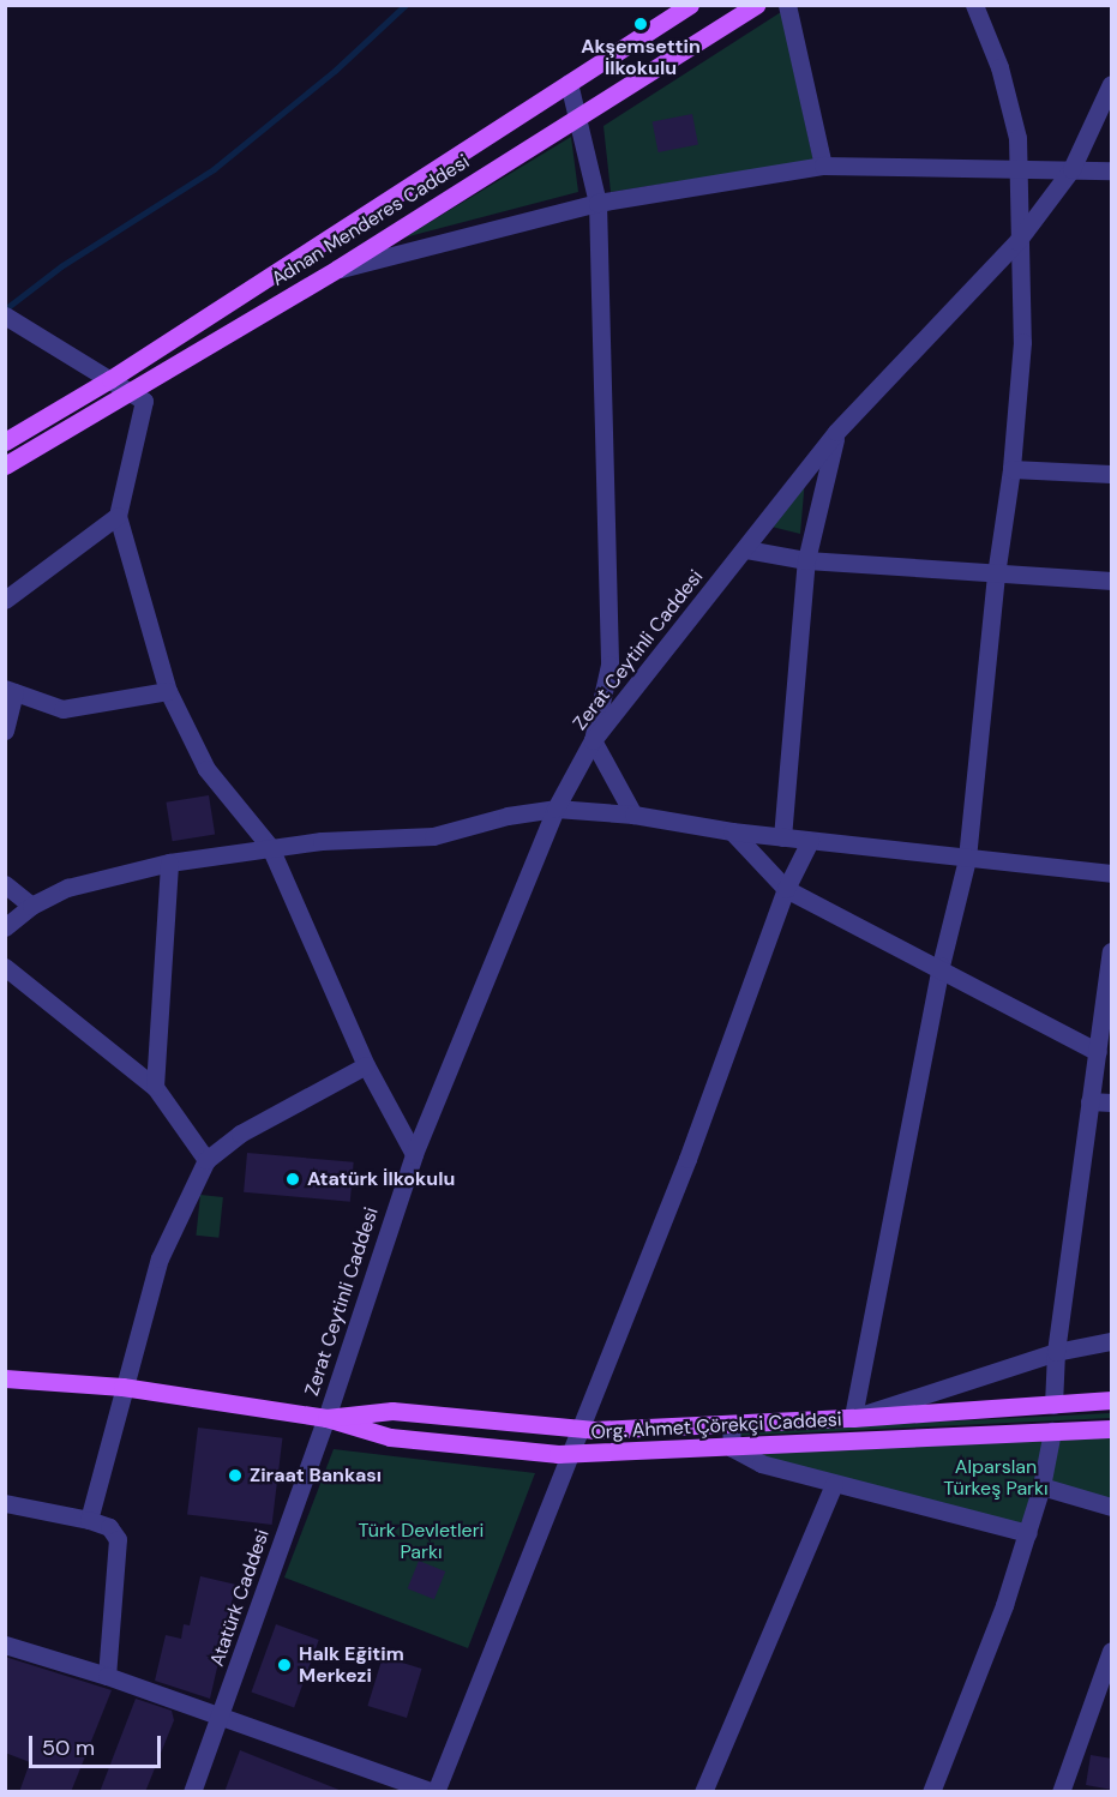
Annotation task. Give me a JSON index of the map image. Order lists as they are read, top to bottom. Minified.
{"streets":{"main road":["Adnan Menderes Caddesi","Org. Ahmet Çörekçi Caddesi"],"street":["Zerat Ceytinli Caddesi","Atatürk Caddesi"]},"crossings":[["Zerat Ceytinli Caddesi","Org. Ahmet Çörekçi Caddesi"],["Zerat Ceytinli Caddesi","Atatürk Caddesi"],["Org. Ahmet Çörekçi Caddesi","Atatürk Caddesi"]],"parks":["Alparslan Türkeş Parkı","Türk Devletleri Parkı"],"places":["Akşemsettin İlkokulu","Atatürk İlkokulu","Ziraat Bankası","Halk Eğitim Merkezi"],"scale_bar":"50 m"}
